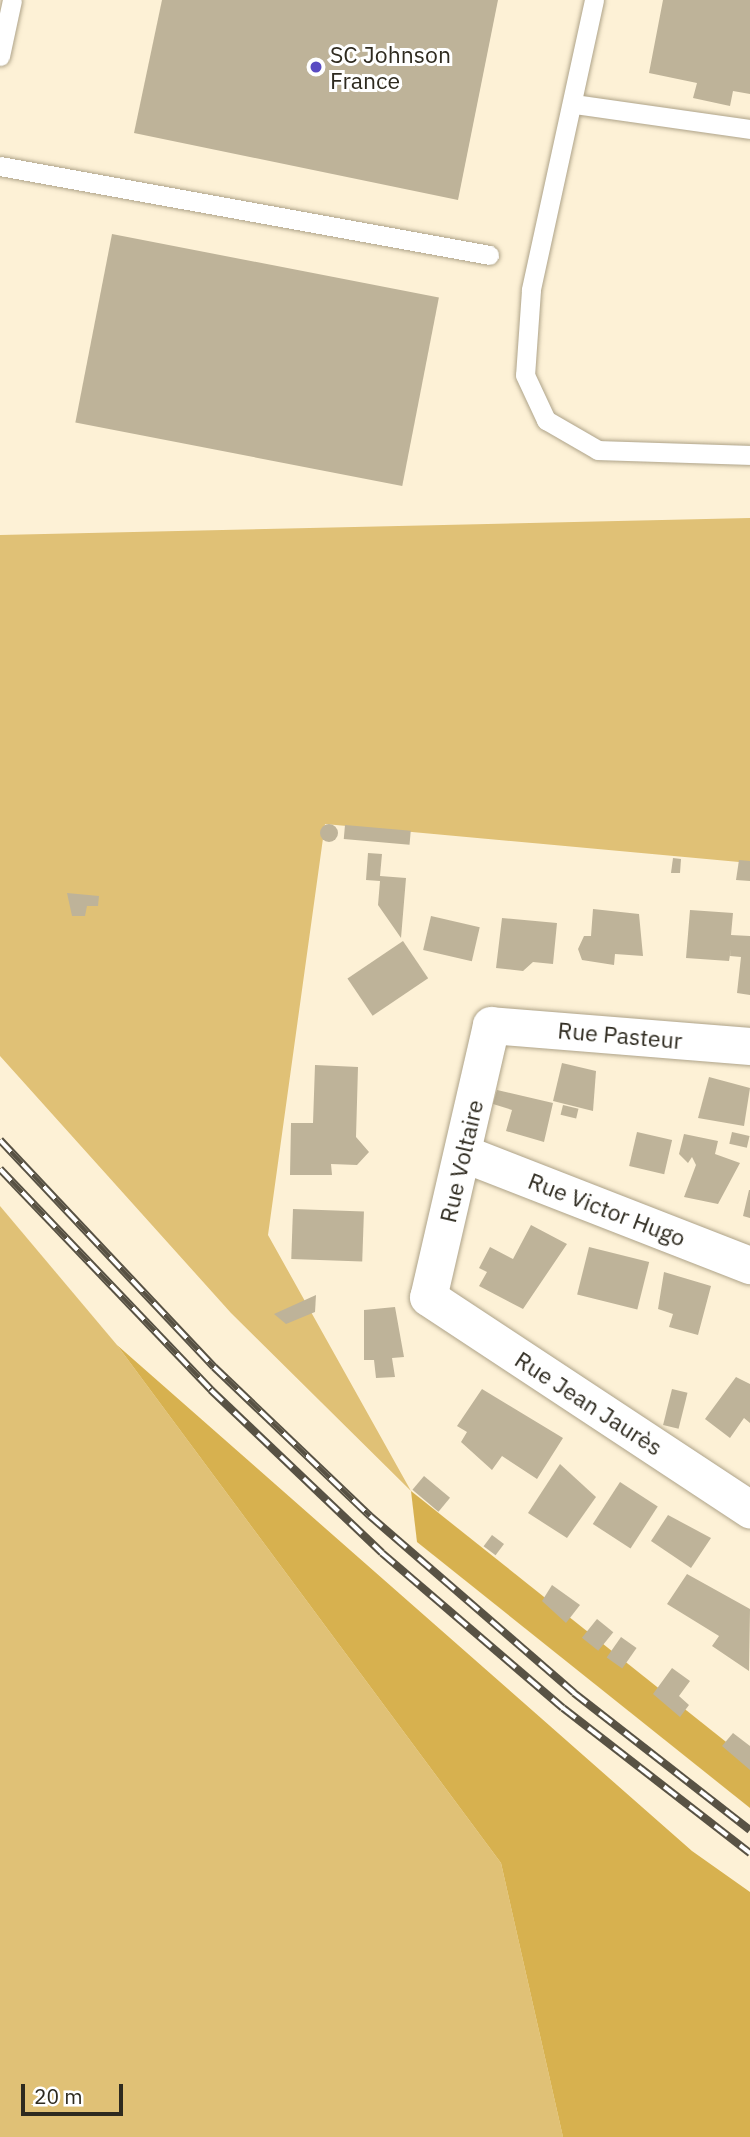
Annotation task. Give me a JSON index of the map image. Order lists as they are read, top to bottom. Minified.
{"streets":{"street":["Rue Pasteur","Rue Voltaire","Rue Victor Hugo","Rue Jean Jaurès"]},"crossings":[["Rue Pasteur","Rue Voltaire"],["Rue Voltaire","Rue Victor Hugo"],["Rue Voltaire","Rue Jean Jaurès"]],"places":["SC Johnson France"],"scale_bar":"20 m"}
